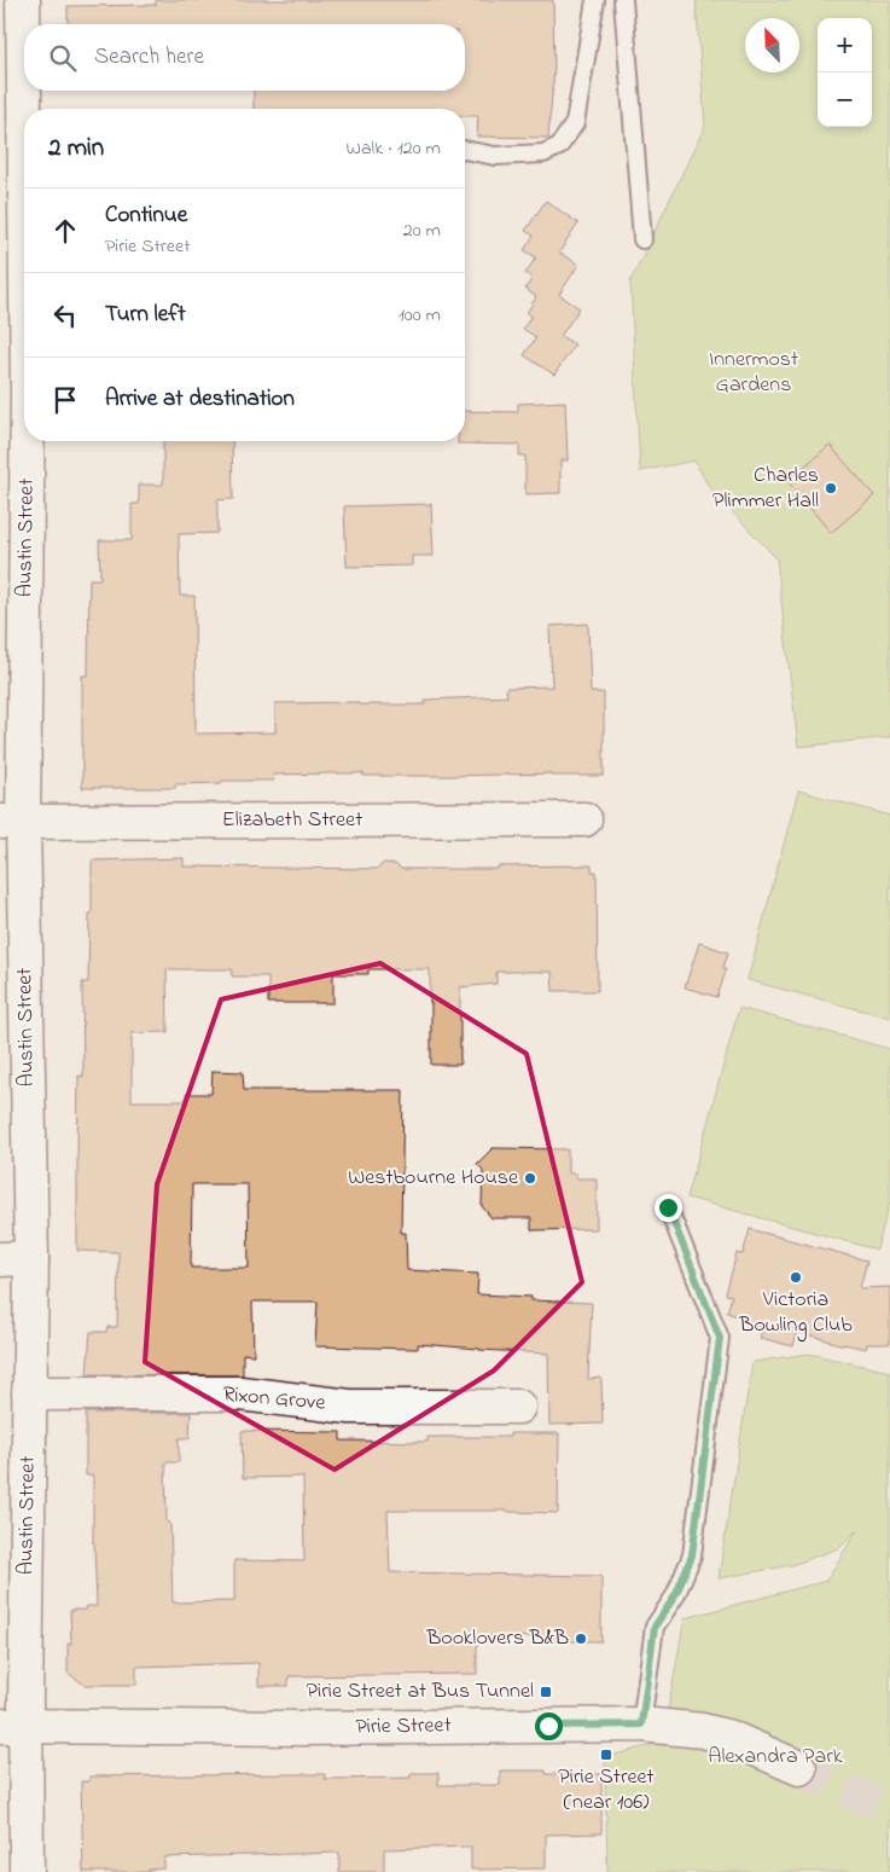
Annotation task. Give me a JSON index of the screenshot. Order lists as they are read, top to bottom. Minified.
{"streets":{"street":["Austin Street","Elizabeth Street","Rixon Grove","Pirie Street"]},"crossings":[["Austin Street","Elizabeth Street"],["Austin Street","Rixon Grove"],["Austin Street","Pirie Street"]],"parks":["Innermost Gardens","Alexandra Park"],"places":{"other":["Charles Plimmer Hall","Westbourne House","Victoria Bowling Club","Booklovers B&B"],"transit":["Pirie Street at Bus Tunnel","Pirie Street (near 106)"]},"north":"top left","page":{"map_buttons":["+","−"],"search":"Search here","heading":["2 min","Walk · 120 m"],"list":[["Continue","Pirie Street","20 m"],["Turn left","100 m"],"Arrive at destination"]}}
